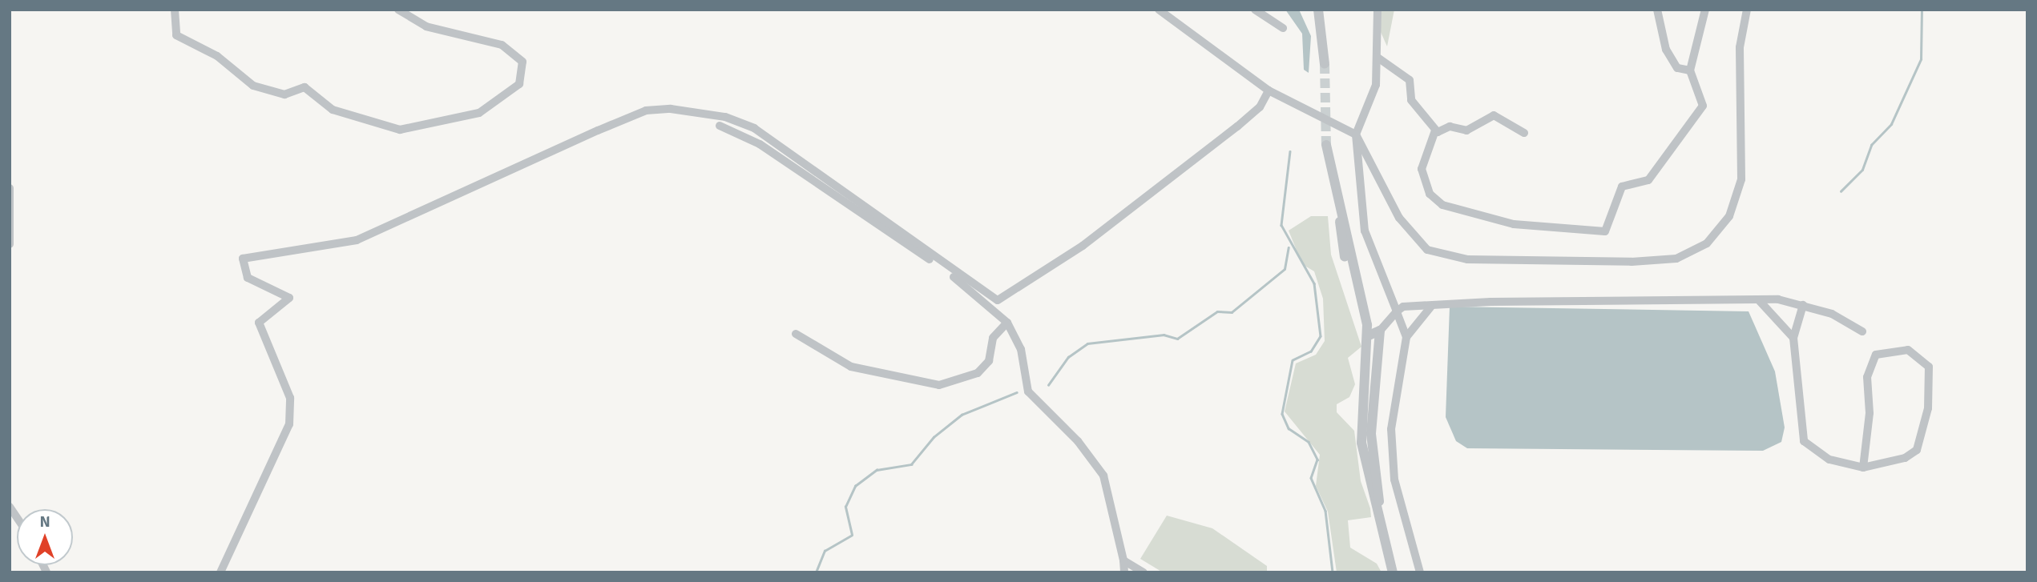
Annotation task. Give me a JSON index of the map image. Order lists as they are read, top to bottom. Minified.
{"north":"top"}
